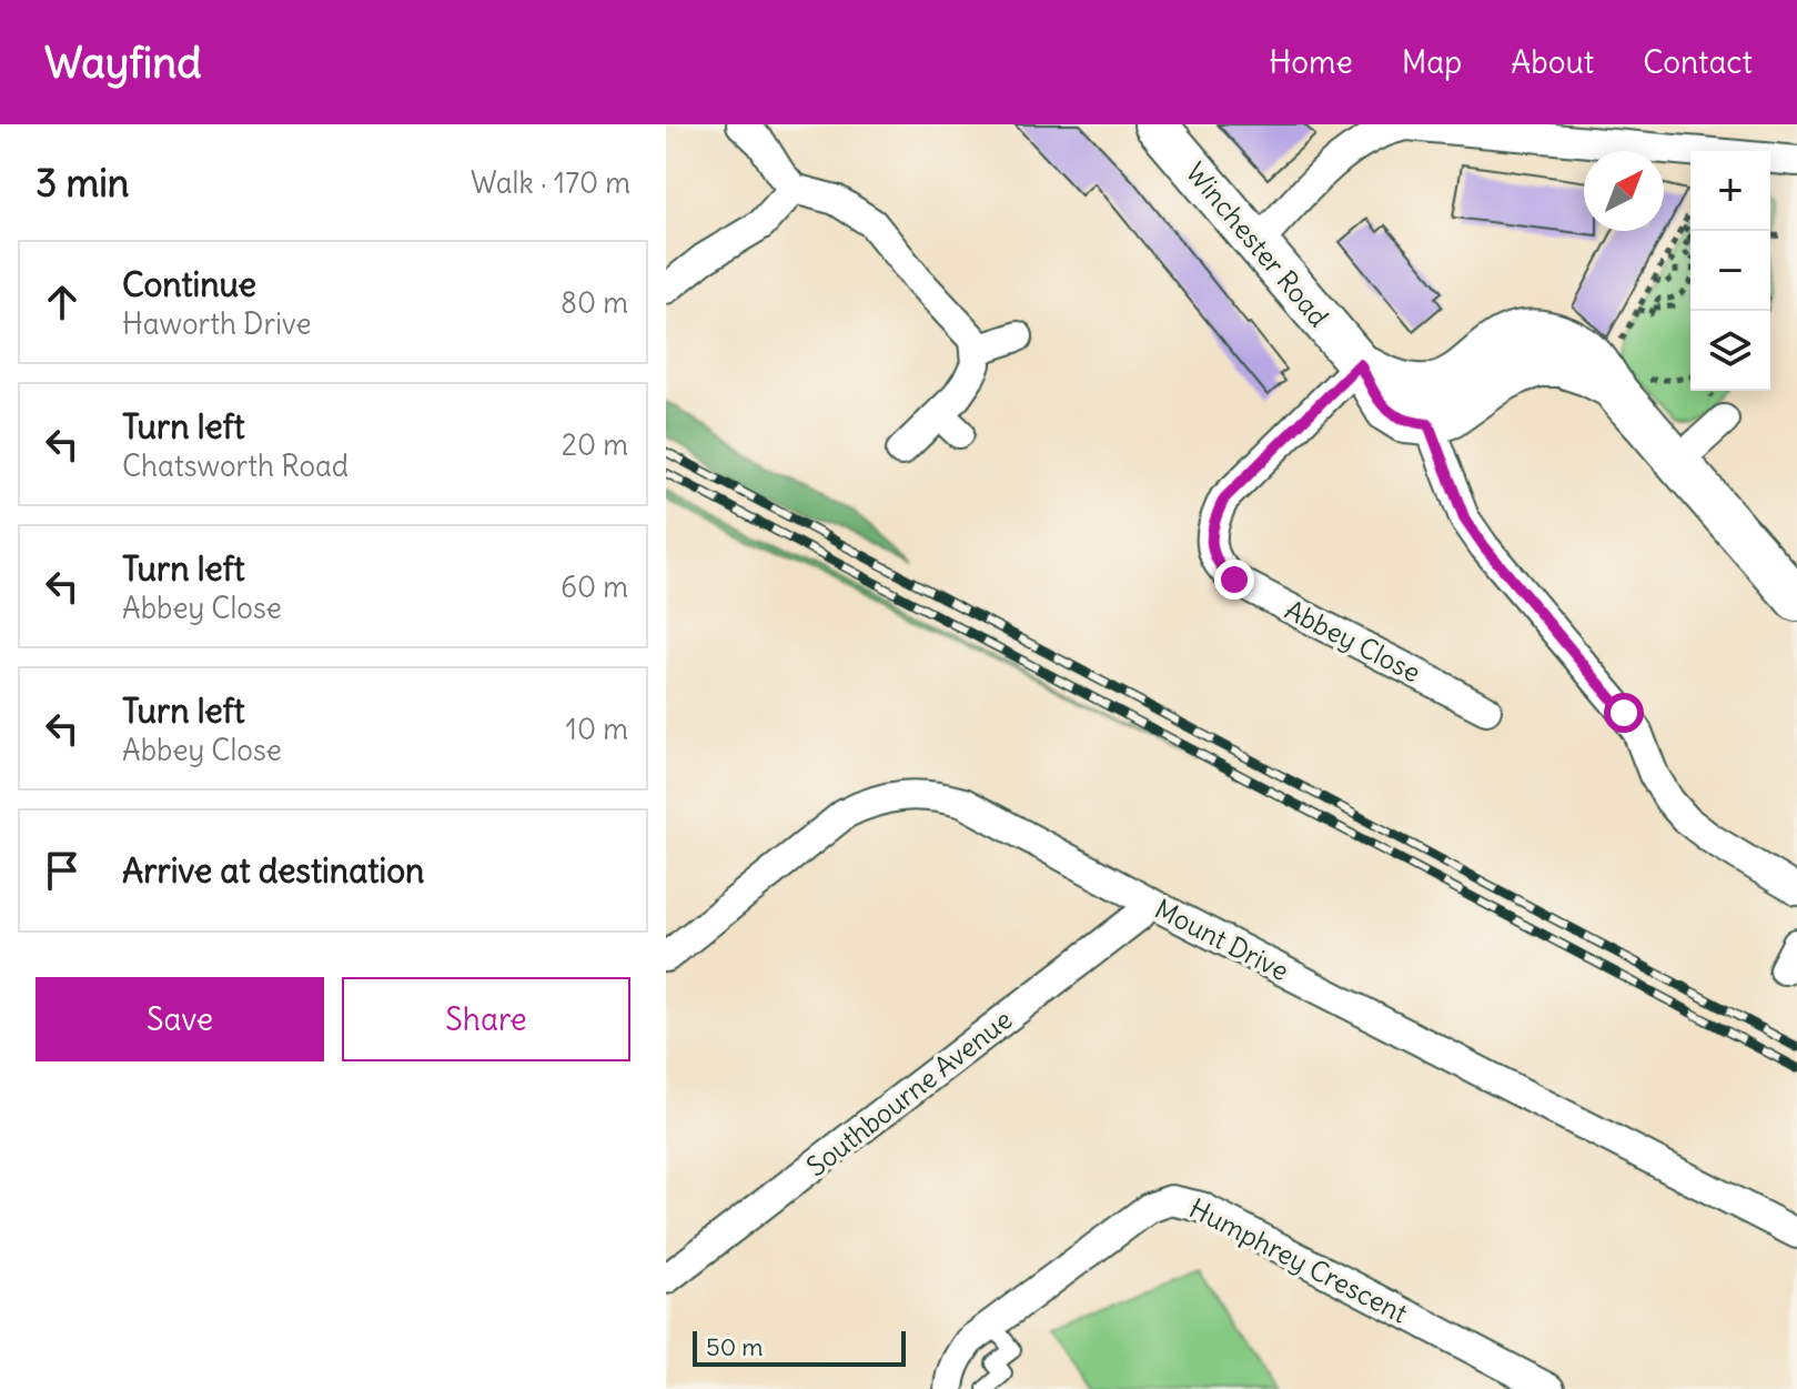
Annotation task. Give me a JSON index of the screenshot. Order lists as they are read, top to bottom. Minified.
{"streets":{"street":["Winchester Road","Abbey Close","Mount Drive","Southbourne Avenue","Humphrey Crescent"]},"crossings":[["Winchester Road","Abbey Close"],["Mount Drive","Southbourne Avenue"]],"scale_bar":"50 m","north":"top right","page":{"header":"Wayfind","nav":["Home","Map","About","Contact"],"heading":["3 min","Walk · 170 m"],"map_buttons":["+","−"],"list":[["Continue","Haworth Drive","80 m"],["Turn left","Chatsworth Road","20 m"],["Turn left","Abbey Close","60 m"],["Turn left","Abbey Close","10 m"],"Arrive at destination"],"buttons":["Save","Share"],"scale":"50 m"}}
